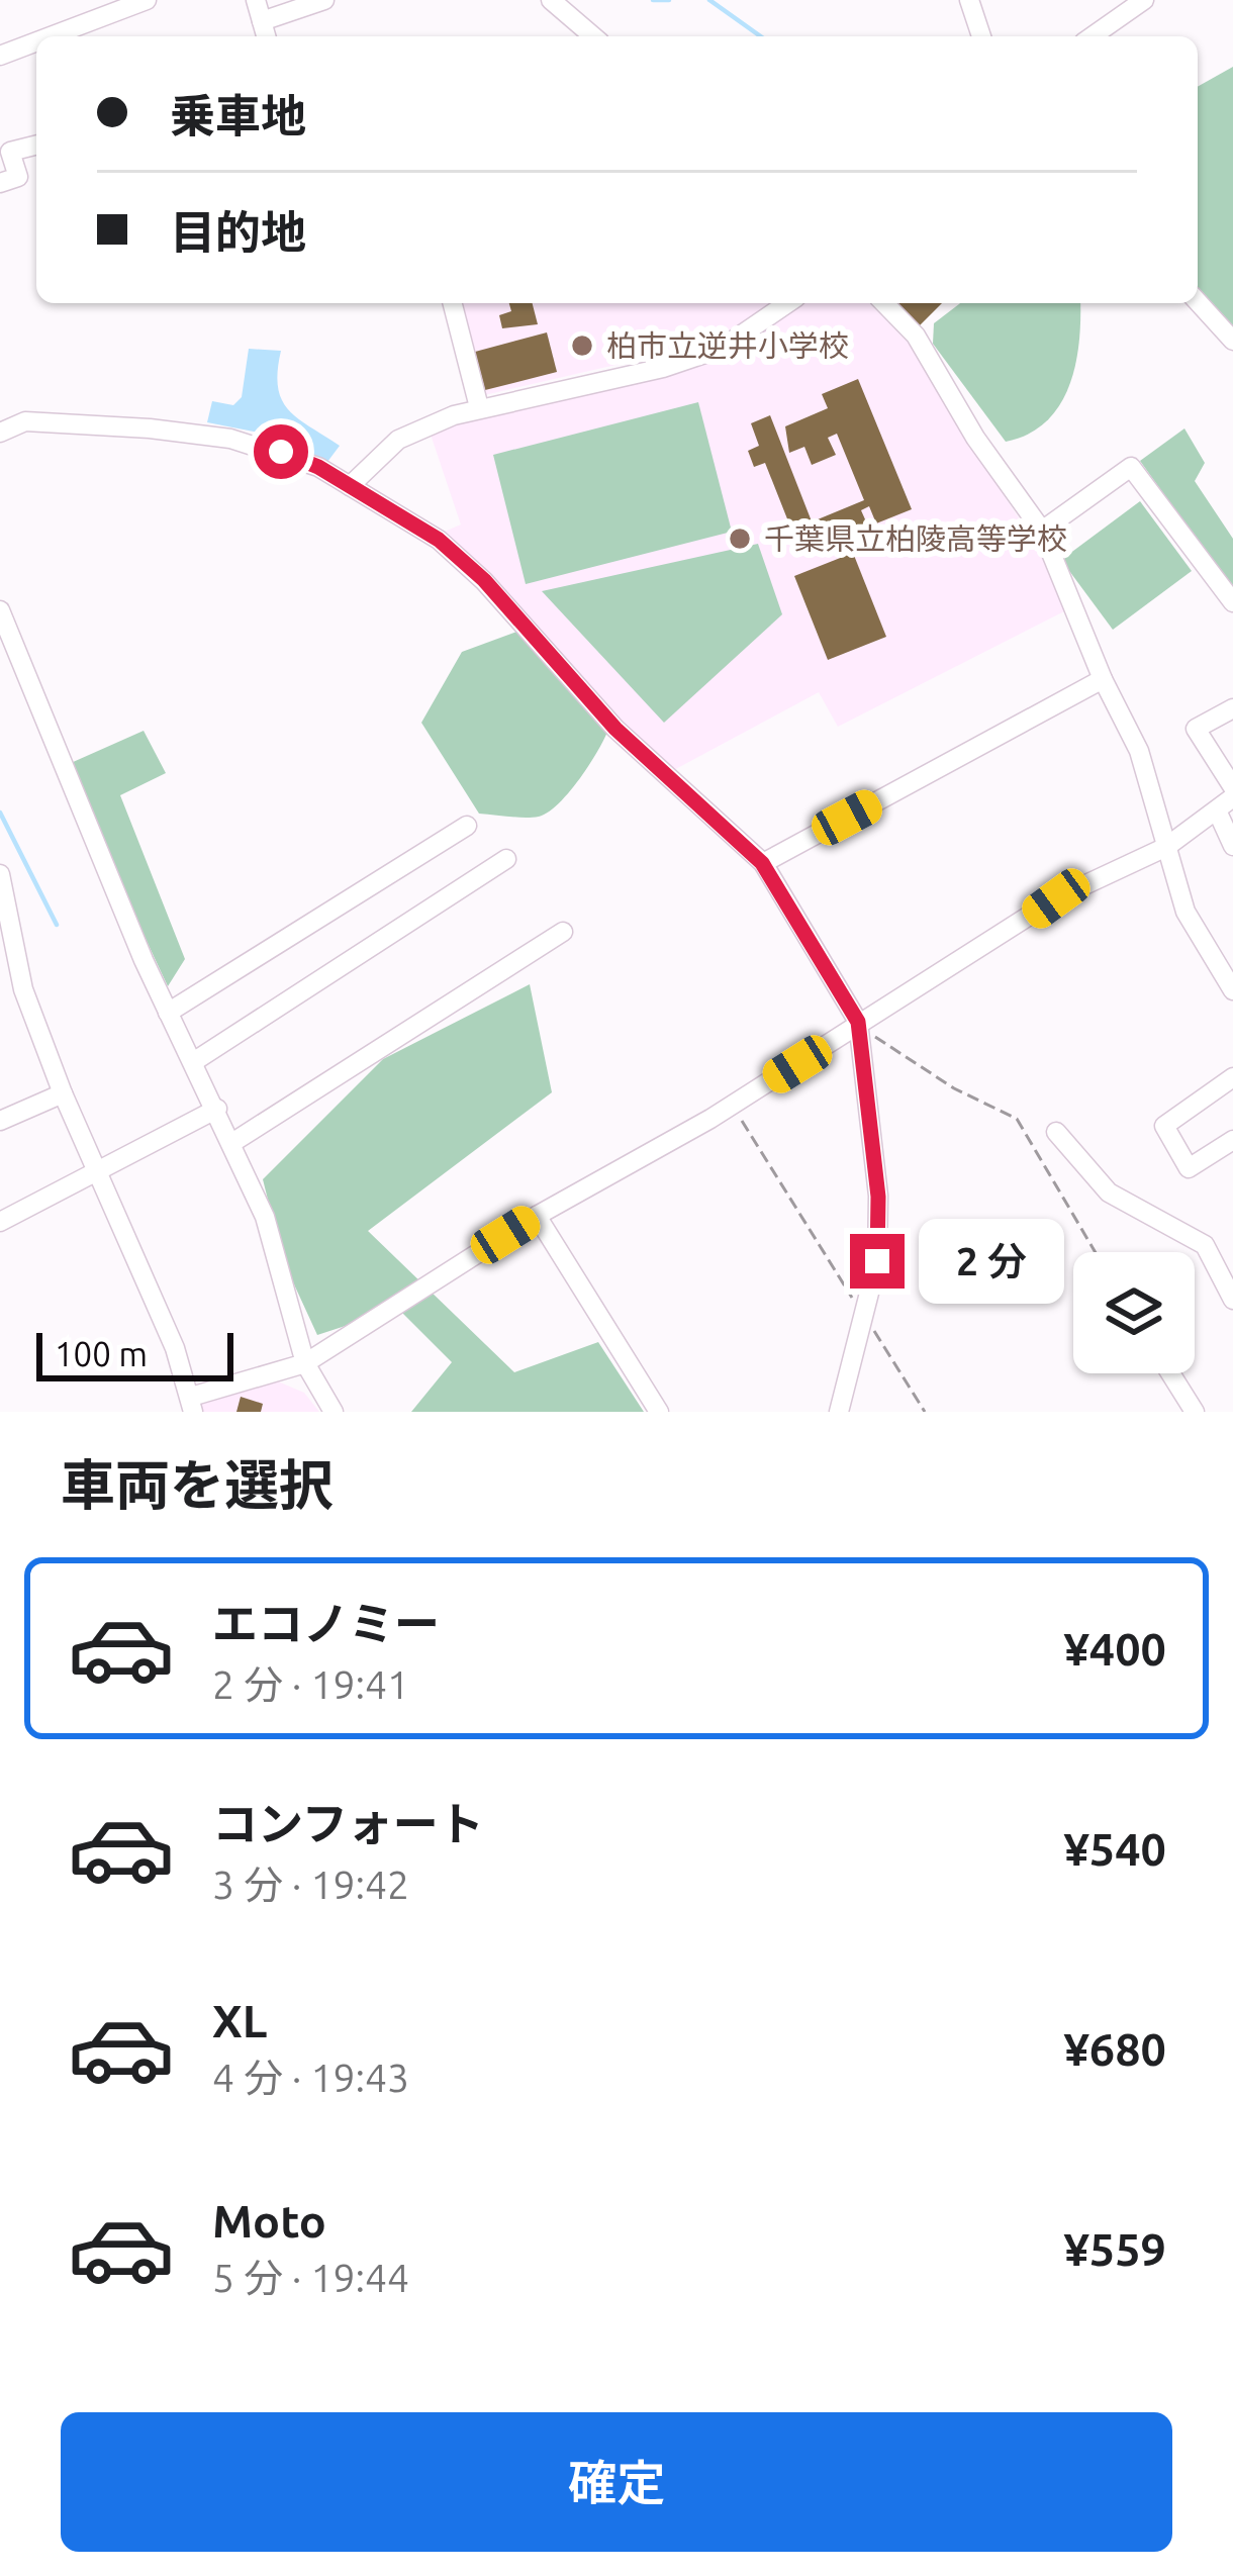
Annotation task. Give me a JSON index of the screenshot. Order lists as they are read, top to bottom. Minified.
{"places":["柏市立逆井小学校","千葉県立柏陵高等学校"],"scale_bar":"100 m","page":{"banner":["乗車地","目的地"],"bubble":"2 分","scale":"100 m","heading":"車両を選択","list":[{"name":"エコノミー","note":"2 分 · 19:41","value":"¥400"},{"name":"コンフォート","note":"3 分 · 19:42","value":"¥540"},{"name":"XL","note":"4 分 · 19:43","value":"¥680"},{"name":"Moto","note":"5 分 · 19:44","value":"¥559"}],"buttons":"確定"}}
